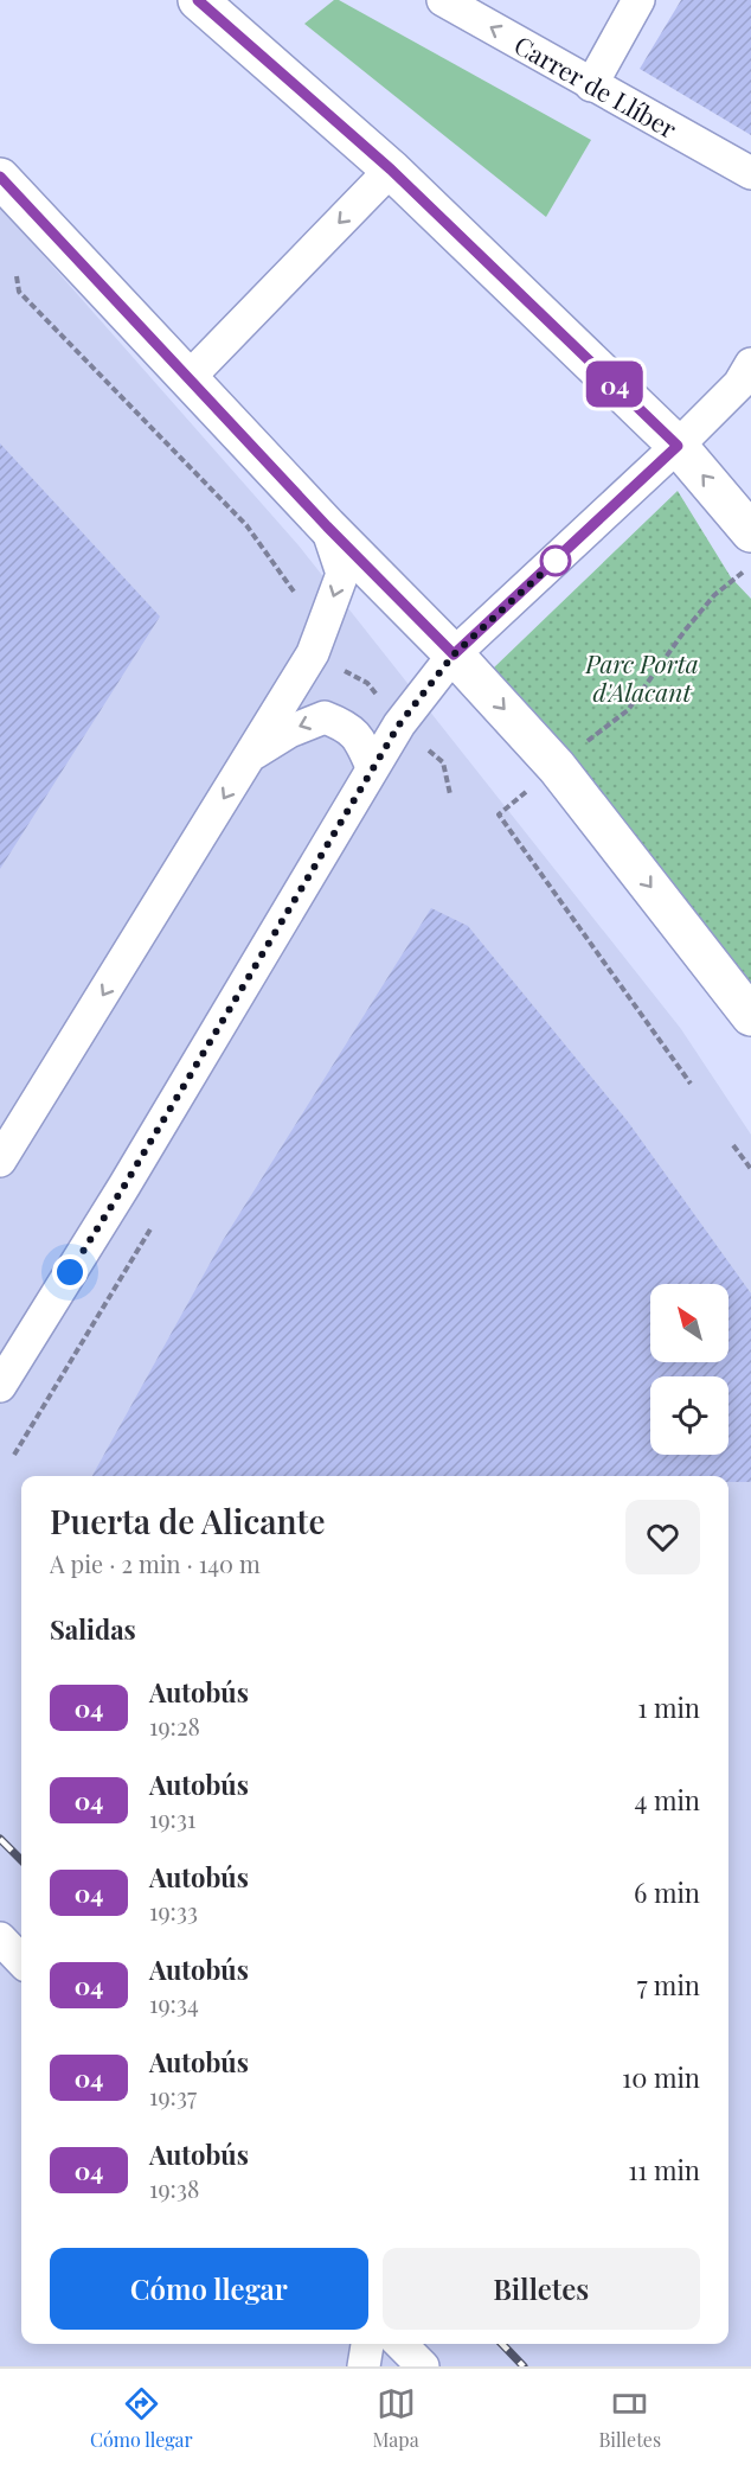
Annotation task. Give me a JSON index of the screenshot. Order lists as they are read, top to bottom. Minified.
{"streets":{"street":["Carrer de Llíber"]},"one_way":["Carrer de Llíber"],"parks":["Parc Porta d'Alacant"],"lines":["bus line 04"],"north":"top left","page":{"on_map":"04","heading":[["Puerta de Alicante","A pie · 2 min · 140 m"],"Salidas"],"list":[{"mark":"04","name":"Autobús","note":"19:28","value":"1 min"},{"mark":"04","name":"Autobús","note":"19:31","value":"4 min"},{"mark":"04","name":"Autobús","note":"19:33","value":"6 min"},{"mark":"04","name":"Autobús","note":"19:34","value":"7 min"},{"mark":"04","name":"Autobús","note":"19:37","value":"10 min"},{"mark":"04","name":"Autobús","note":"19:38","value":"11 min"}],"buttons":["Cómo llegar","Billetes"],"tabs":["Cómo llegar","Mapa","Billetes"]}}
